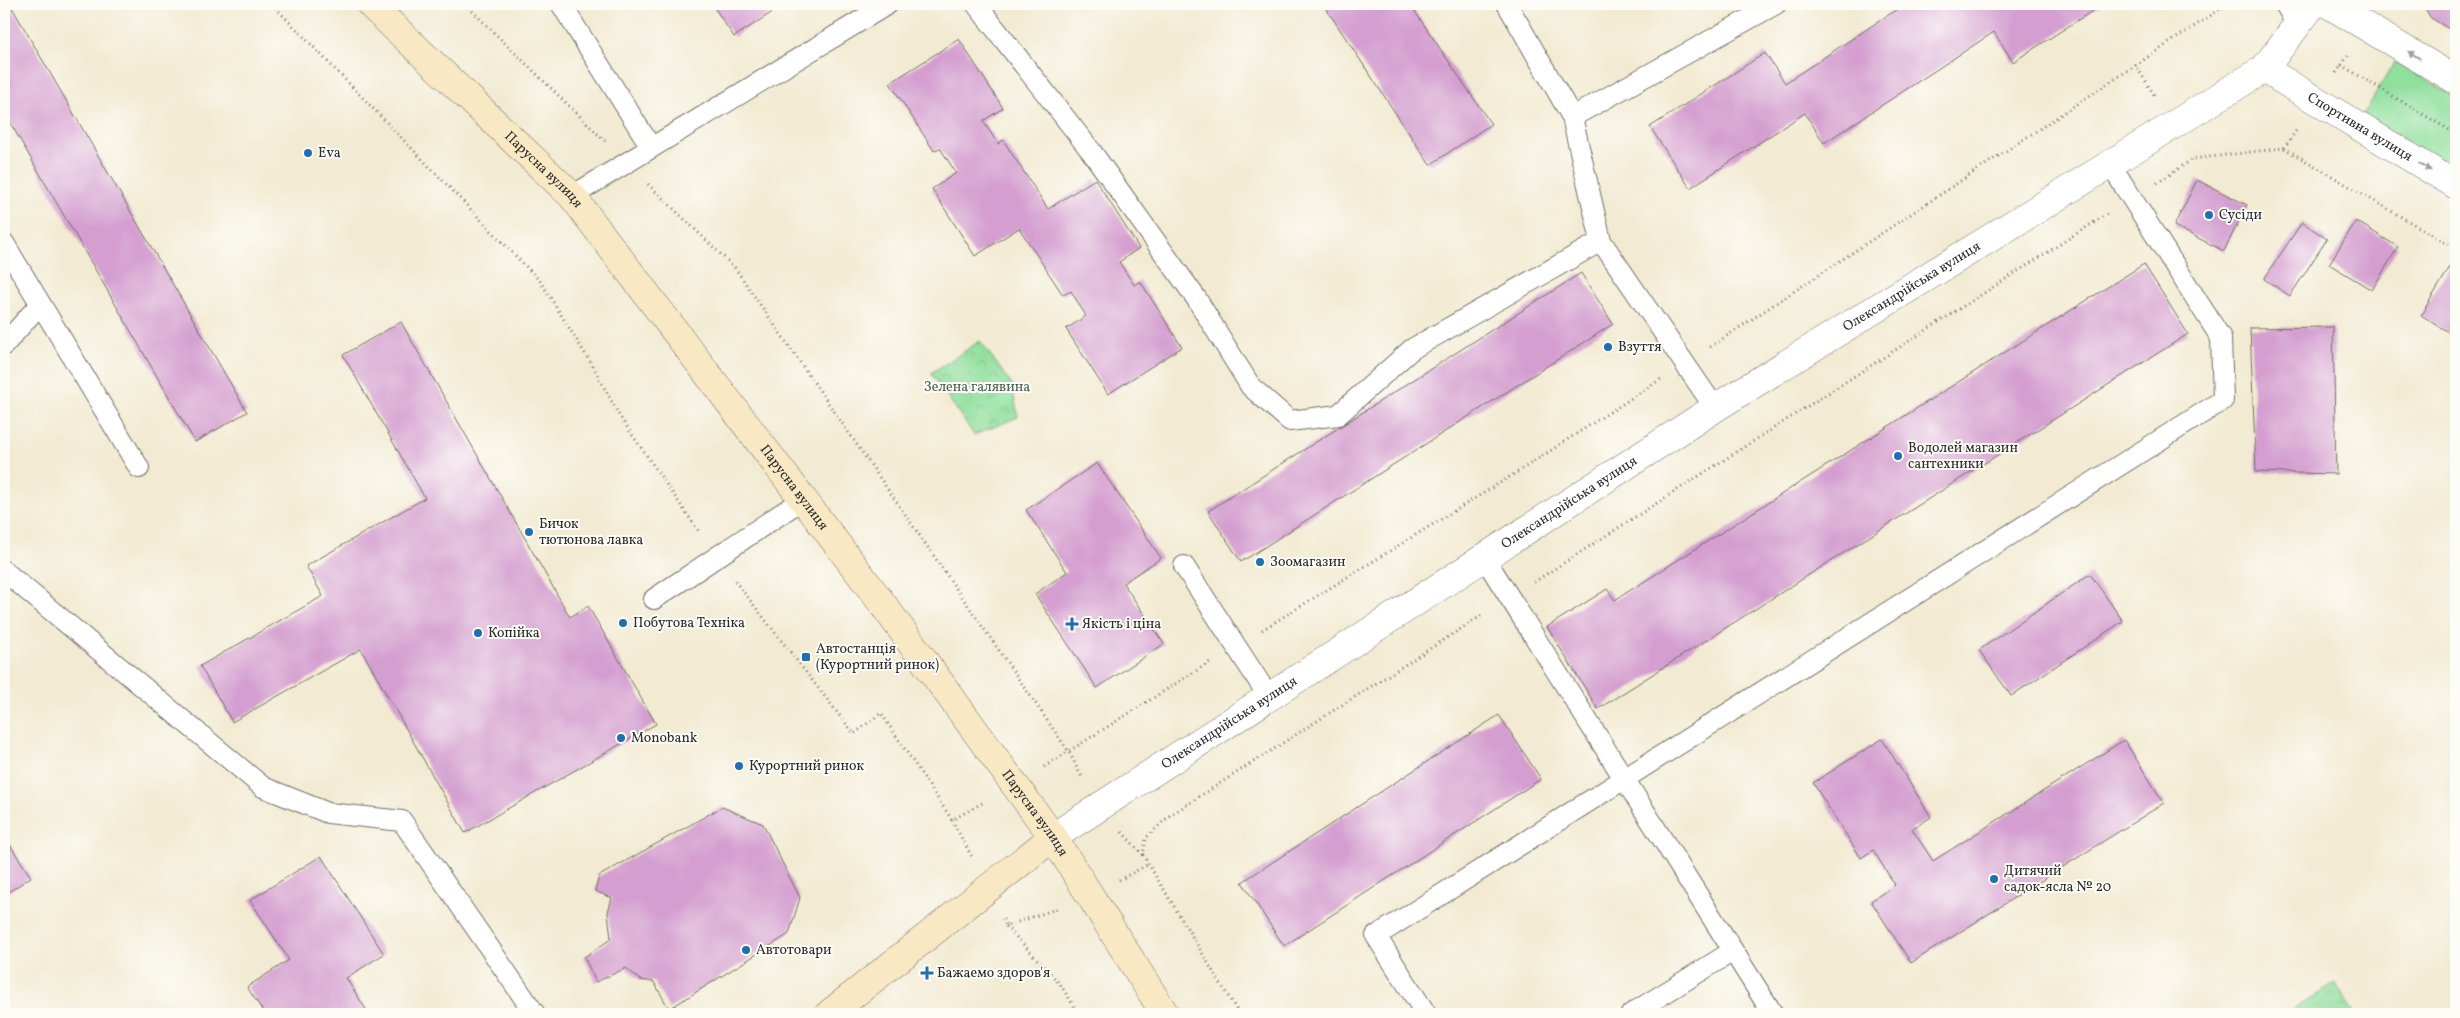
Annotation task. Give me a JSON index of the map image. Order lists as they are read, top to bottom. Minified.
{"streets":{"street":["Спортивна вулиця","Парусна вулиця","Олександрійська вулиця"]},"crossings":[["Спортивна вулиця","Олександрійська вулиця"],["Парусна вулиця","Олександрійська вулиця"]],"parks":["Зелена галявина"],"places":{"other":["Eva","Сусіди","Взуття","Водолей магазин сантехники","Бичок тютюнова лавка","Зоомагазин","Побутова Техніка","Копійка","Monobank","Курортний ринок","Дитячий садок-ясла № 20","Автотовари"],"health":["Якість і ціна","Бажаемо здоров'я"],"transit":["Автостанція (Курортний ринок)"]}}
